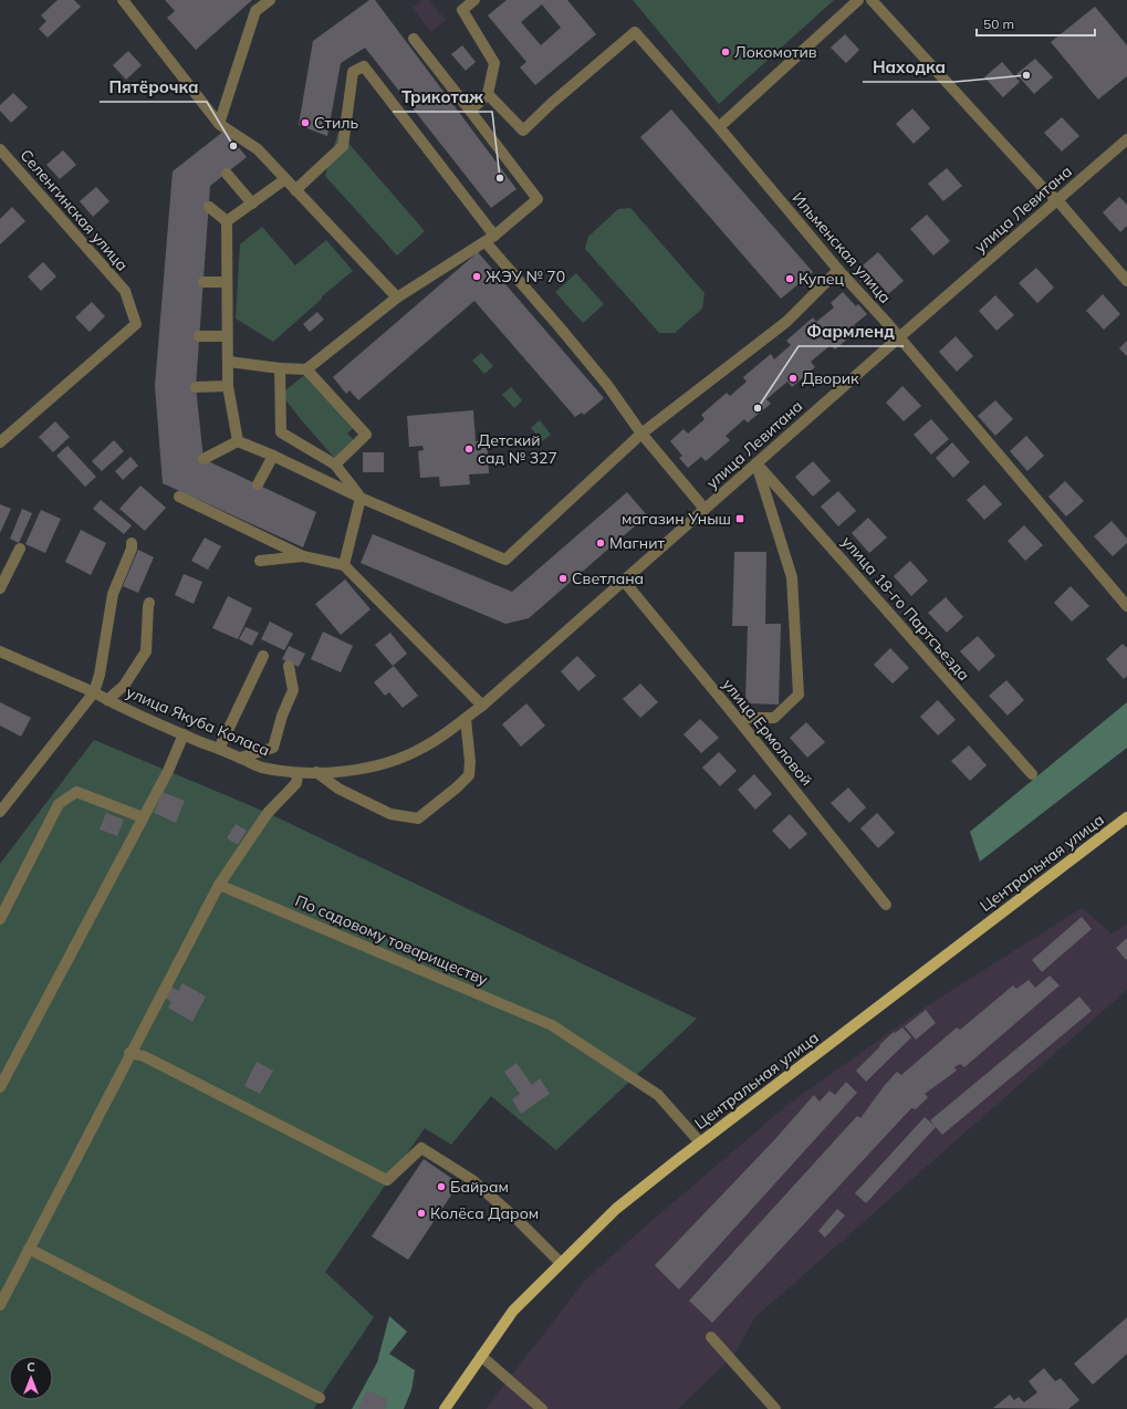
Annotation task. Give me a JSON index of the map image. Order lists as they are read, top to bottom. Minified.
{"streets":{"main road":["Центральная улица"],"street":["улица Левитана","Селенгинская улица","Ильменская улица","улица 18-го Партсъезда","улица Якуба Коласа","улица Ермоловой","По садовому товариществу"]},"crossings":[["улица Левитана","Ильменская улица"],["улица Левитана","улица 18-го Партсъезда"],["улица Левитана","улица Якуба Коласа"],["улица Левитана","улица Ермоловой"],["Центральная улица","По садовому товариществу"]],"places":{"other":["Локомотив","Находка","Стиль","Пятёрочка","Трикотаж","ЖЭУ № 70","Купец","Дворик","Фармленд","Детский сад № 327","Магнит","Светлана","Байрам","Колёса Даром"],"transit":["магазин Уныш"]},"scale_bar":"50 m","north":"top"}
